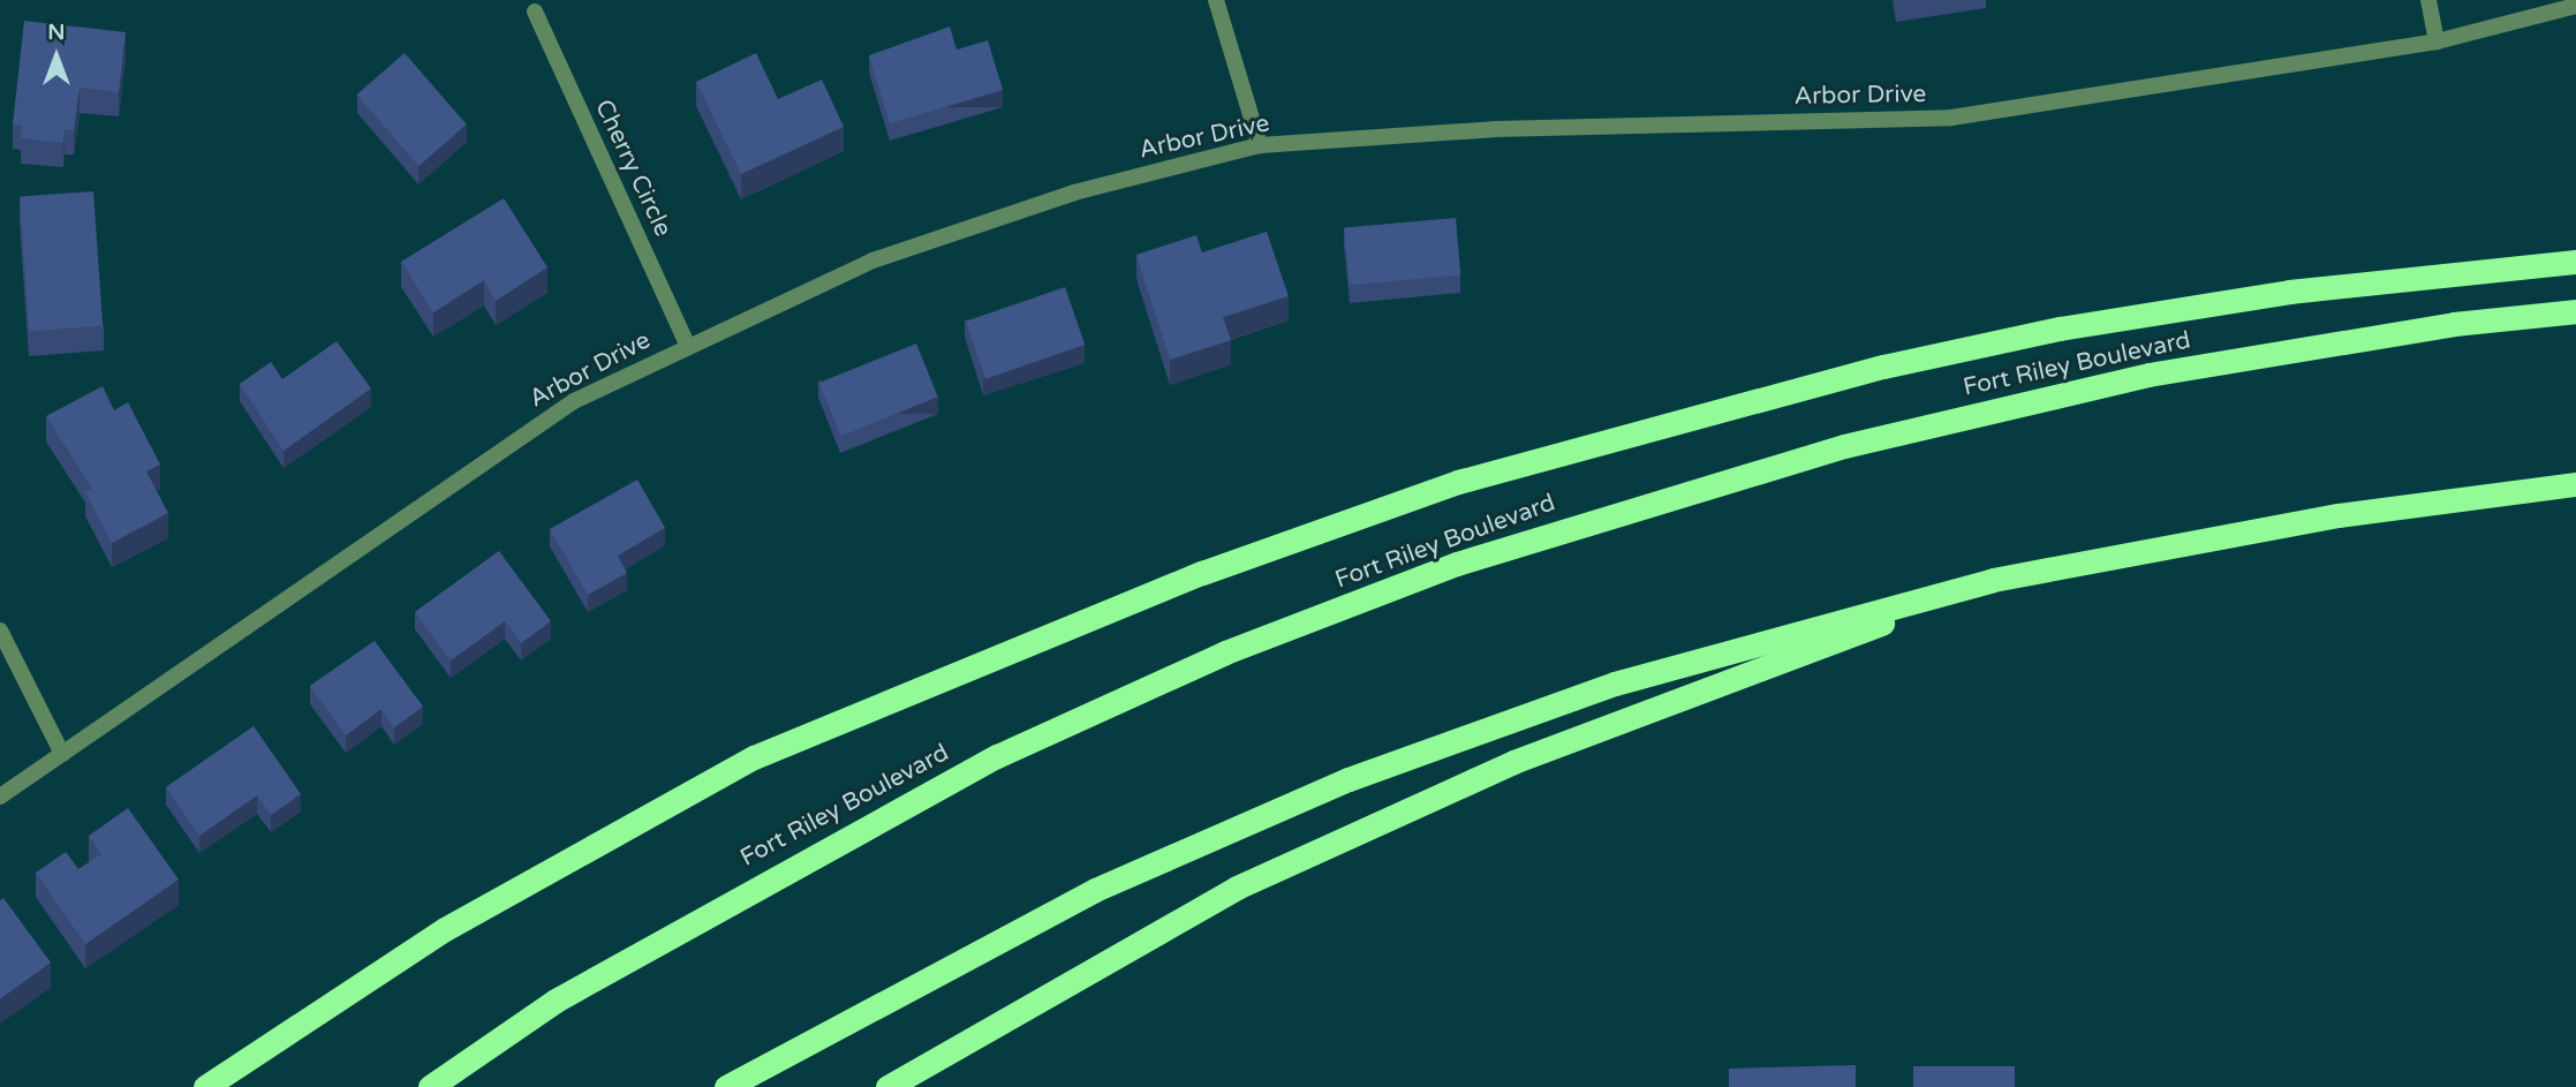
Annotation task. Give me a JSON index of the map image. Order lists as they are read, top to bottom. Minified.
{"streets":{"highway":["Fort Riley Boulevard"],"street":["Arbor Drive","Cherry Circle"]},"crossings":[["Arbor Drive","Cherry Circle"]],"north":"top"}
